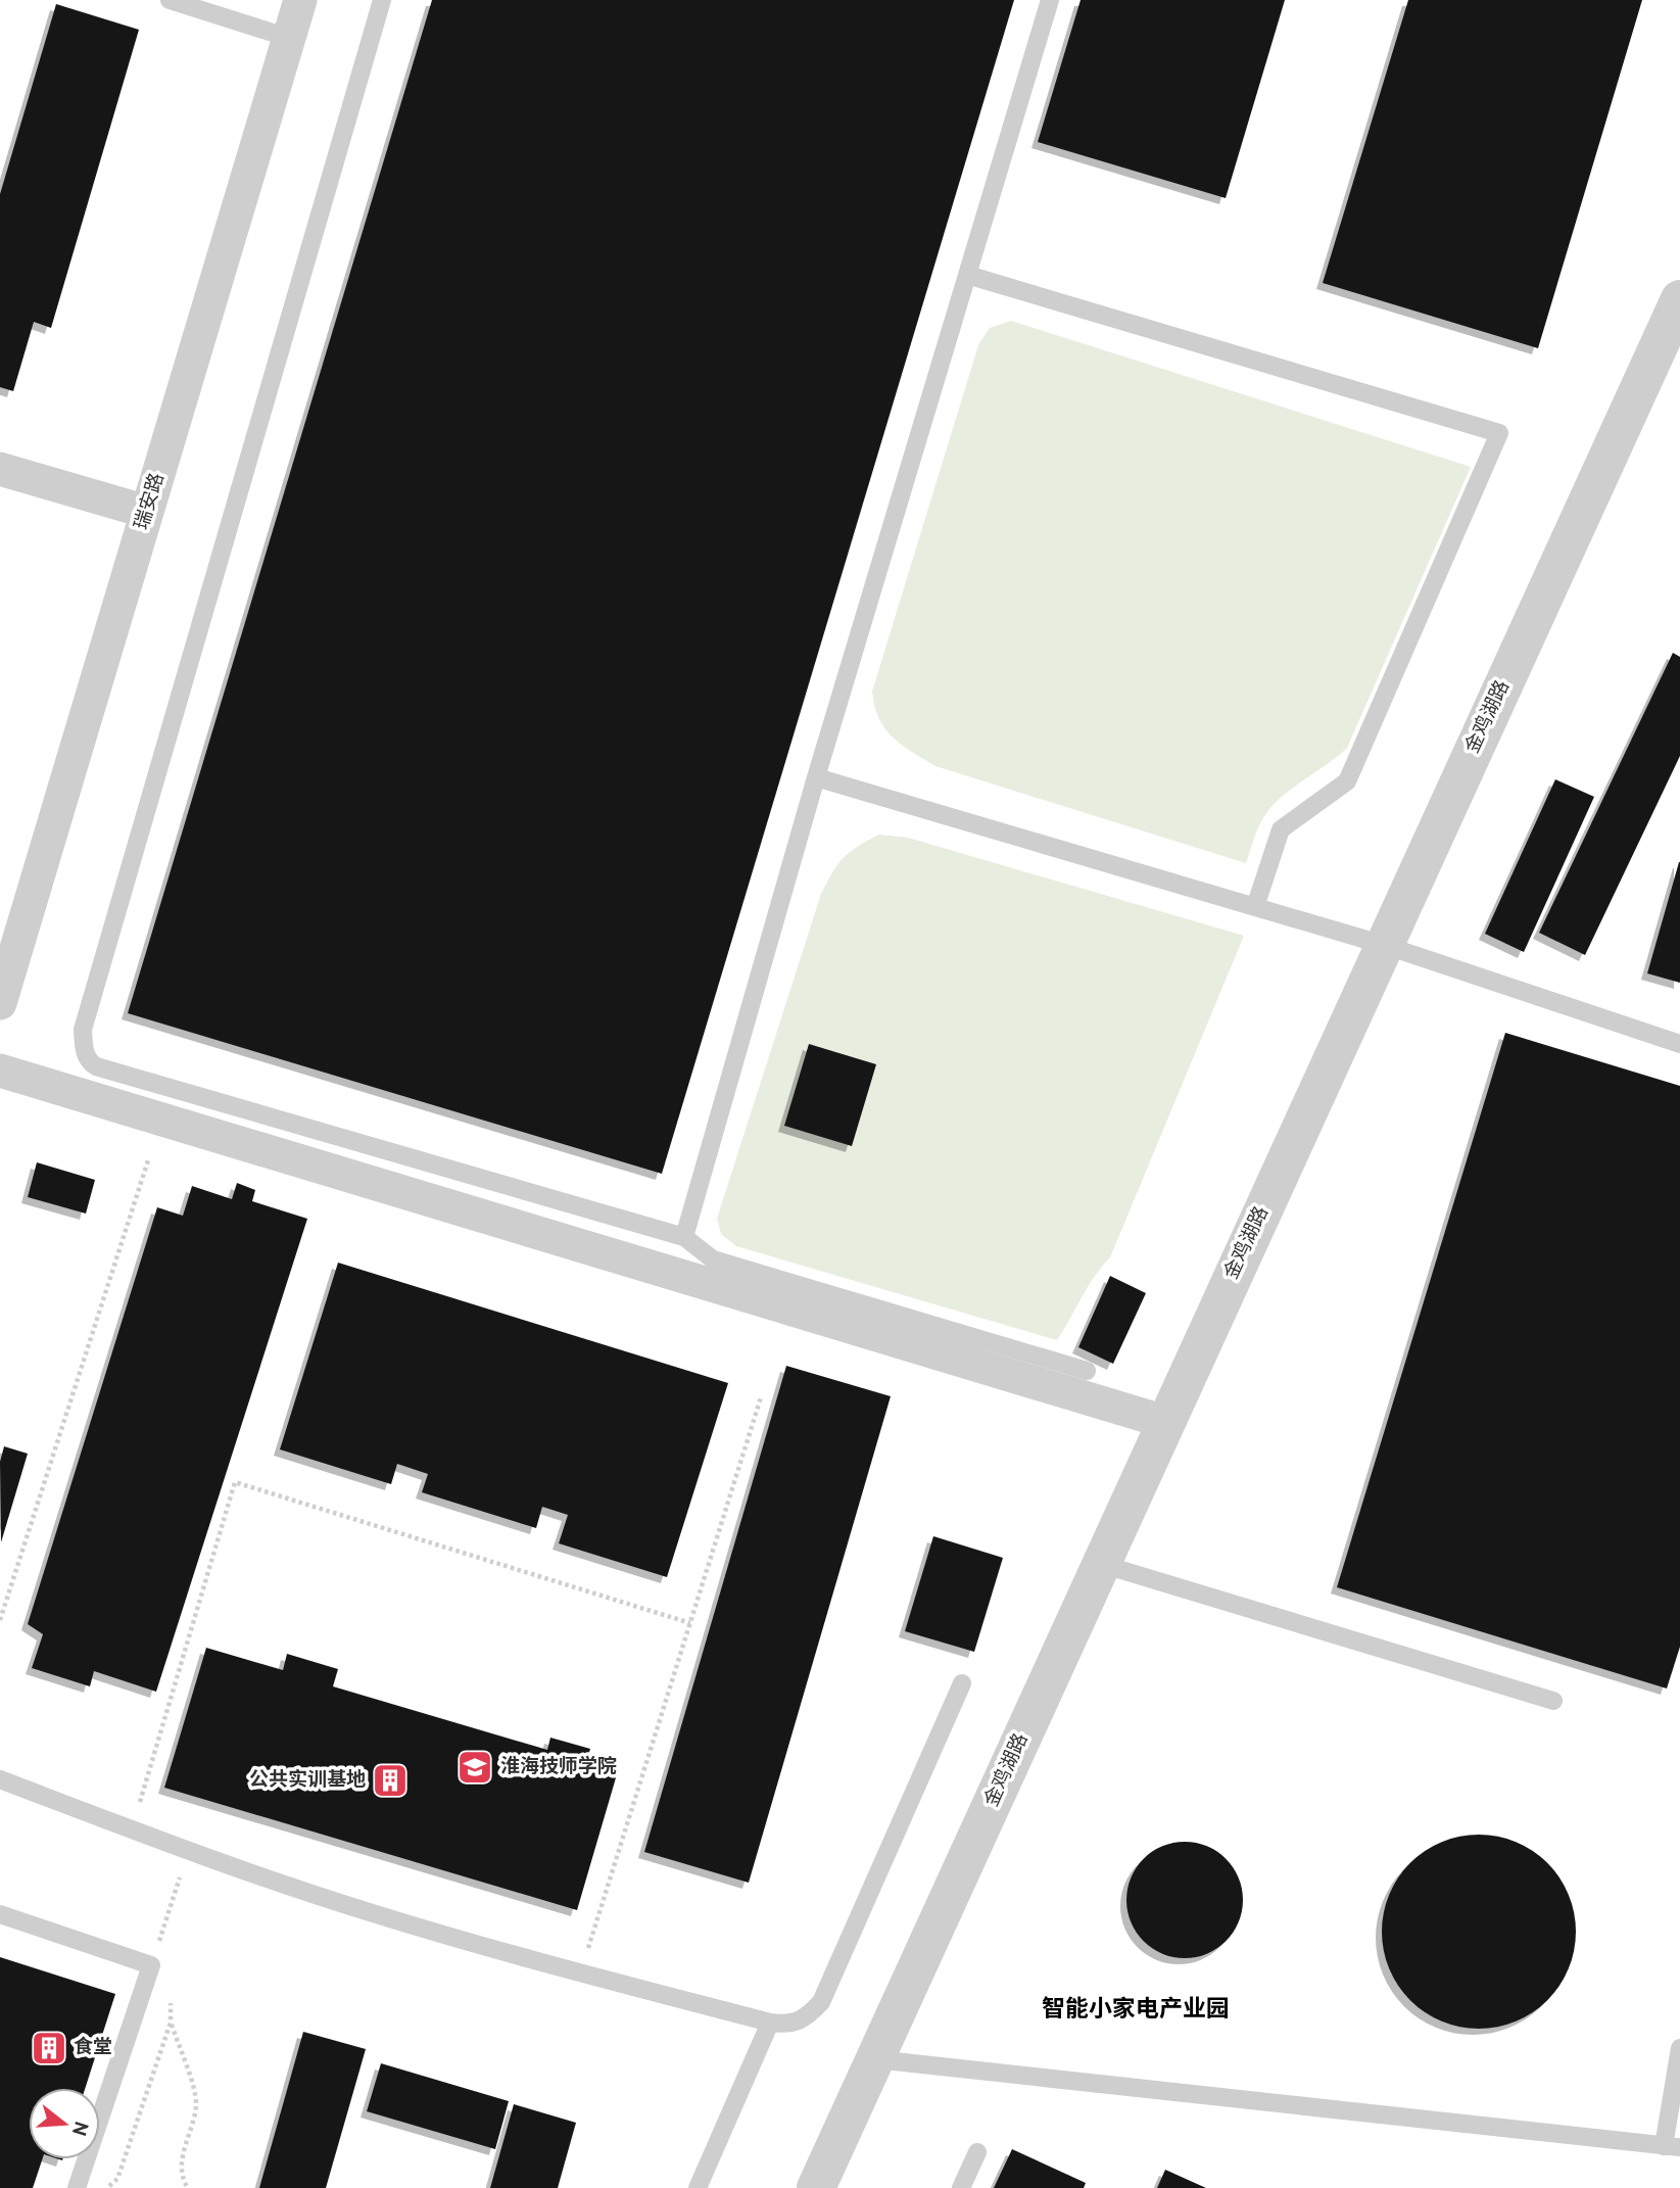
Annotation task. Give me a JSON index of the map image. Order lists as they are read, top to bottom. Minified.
{"streets":{"street":["瑞安路","金鸡湖路"]},"districts":["智能小家电产业园"],"places":{"school or university":["淮海技师学院"],"building":["公共实训基地","食堂"]},"north":"right"}
